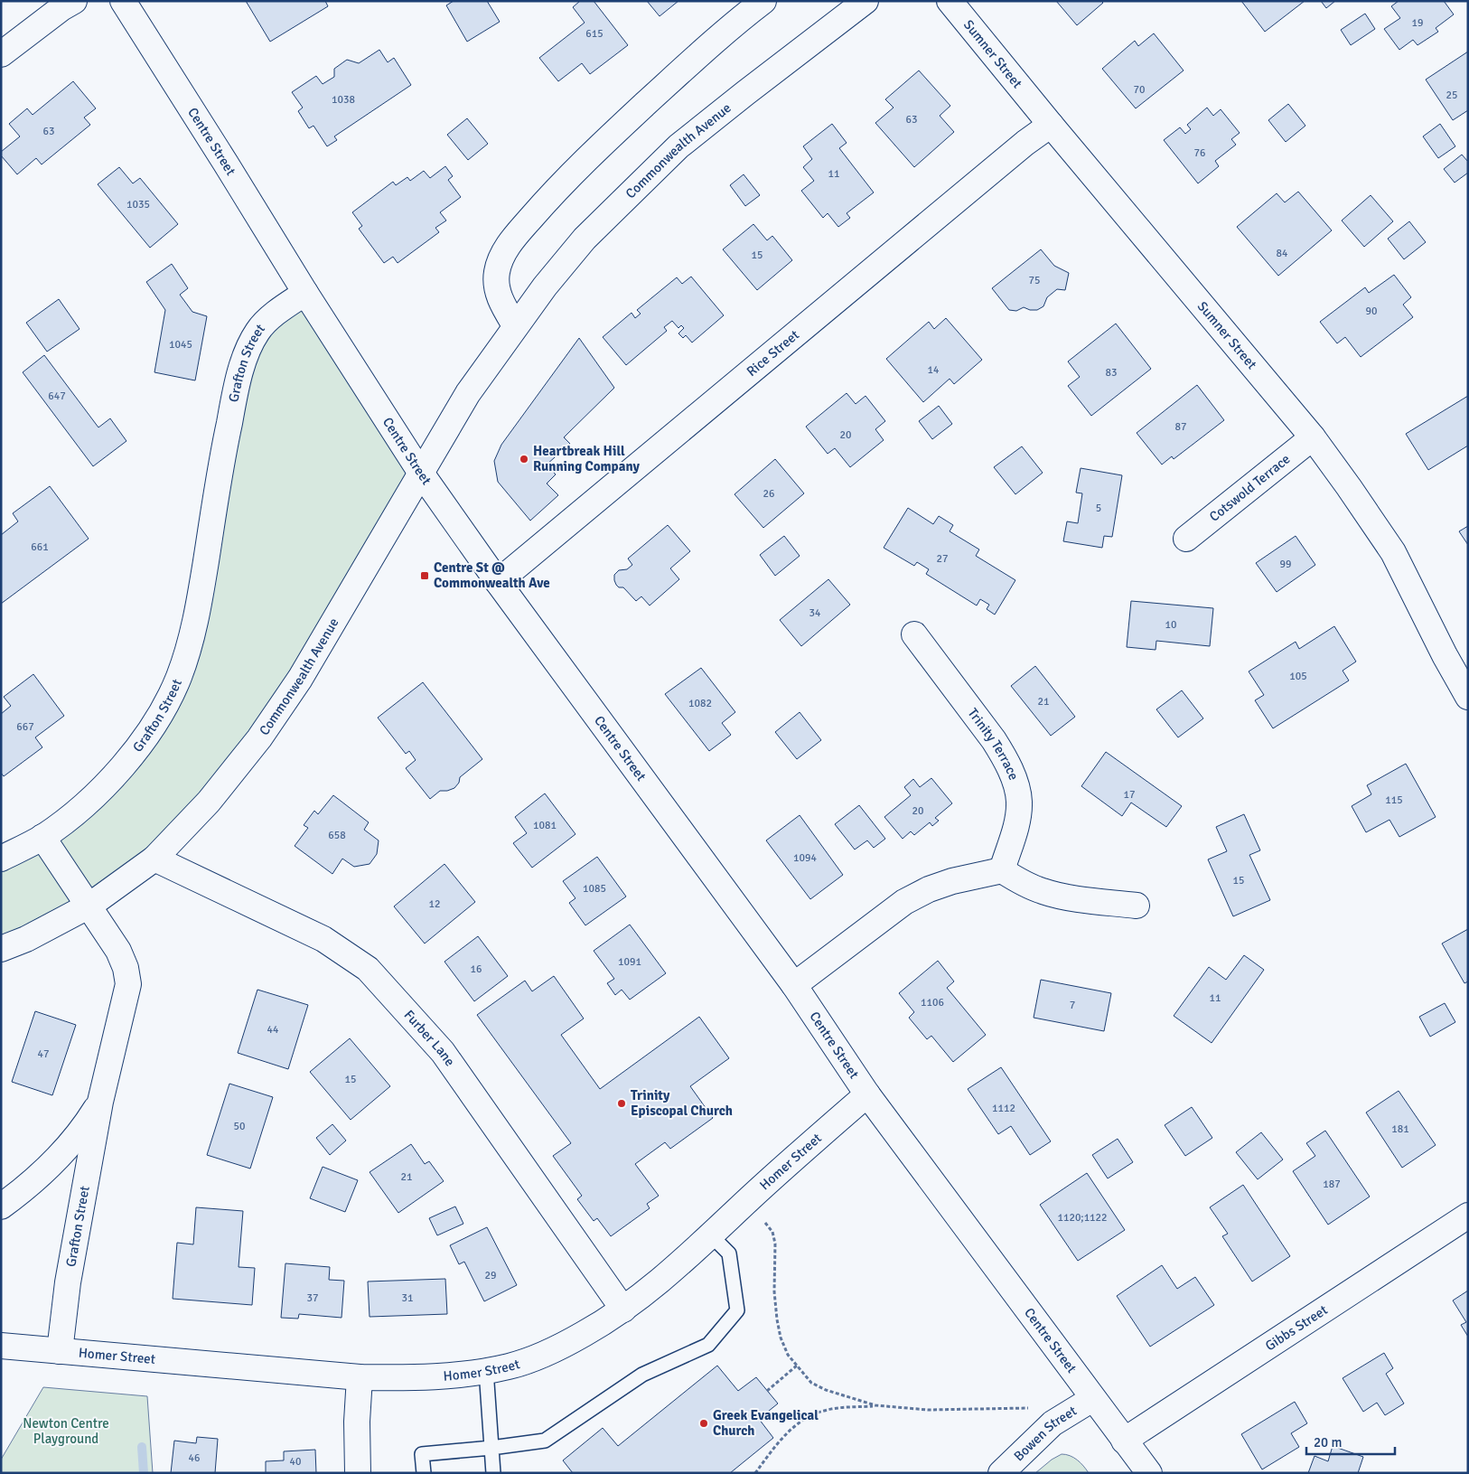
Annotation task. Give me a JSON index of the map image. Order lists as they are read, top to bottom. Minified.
{"streets":{"street":["Sumner Street","Centre Street","Commonwealth Avenue","Rice Street","Grafton Street","Cotswold Terrace","Trinity Terrace","Furber Lane","Homer Street","Gibbs Street","Bowen Street"]},"crossings":[["Sumner Street","Rice Street"],["Sumner Street","Cotswold Terrace"],["Centre Street","Commonwealth Avenue"],["Centre Street","Rice Street"],["Centre Street","Grafton Street"],["Centre Street","Homer Street"],["Centre Street","Gibbs Street"],["Centre Street","Bowen Street"],["Commonwealth Avenue","Grafton Street"],["Commonwealth Avenue","Furber Lane"],["Grafton Street","Homer Street"],["Furber Lane","Homer Street"]],"parks":["Newton Centre Playground"],"places":{"other":["Heartbreak Hill Running Company","Trinity Episcopal Church","Greek Evangelical Church"],"transit":["Centre St @ Commonwealth Ave"]},"house_numbers":["19","615","70","25","1038","63","63","76","11","1035","84","15","75","90","1045","14","83","647","87","20","26","5","661","27","99","34","10","105","21","1082","667","17","115","20","1081","658","1094","15","1085","12","1091","16","11","1106","7","44","47","15","1112","50","181","21","187","1120;1122","29","37","31","46","40"],"scale_bar":"20 m"}
